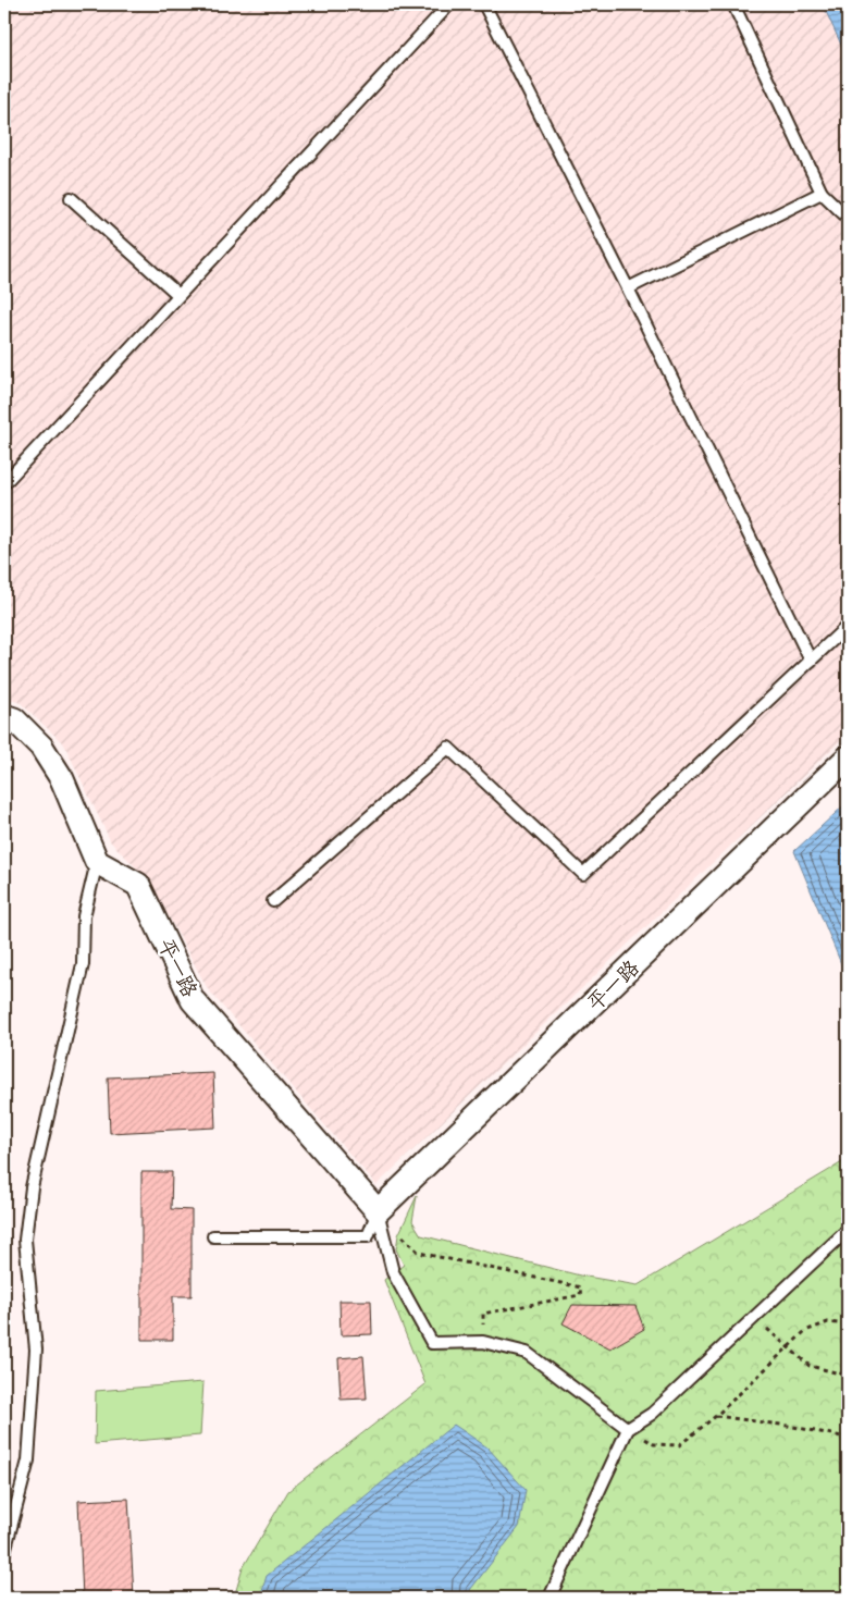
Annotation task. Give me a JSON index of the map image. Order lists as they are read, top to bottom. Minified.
{"streets":{"street":["平一路"]}}
